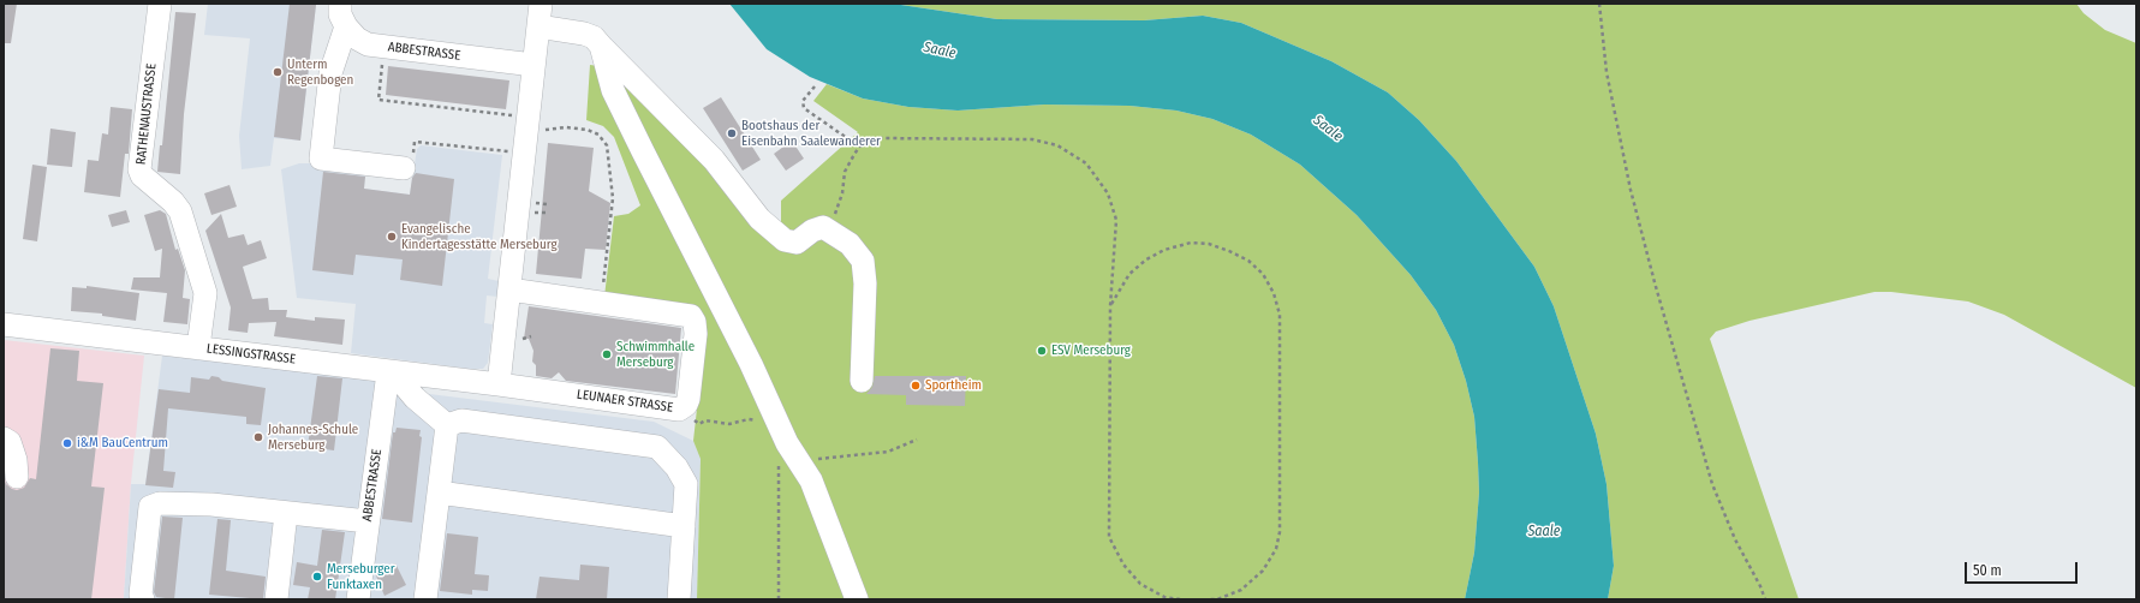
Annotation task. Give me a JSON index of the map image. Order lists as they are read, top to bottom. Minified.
{"streets":{"street":["ABBESTRASSE","RATHENAUSTRASSE","LESSINGSTRASSE","LEUNAER STRASSE"]},"crossings":[["ABBESTRASSE","LESSINGSTRASSE"],["RATHENAUSTRASSE","LESSINGSTRASSE"],["LESSINGSTRASSE","LEUNAER STRASSE"]],"water":["Saale"],"places":["Unterm Regenbogen","Bootshaus der Eisenbahn Saalewanderer","Evangelische Kindertagesstätte Merseburg","ESV Merseburg","Schwimmhalle Merseburg","Sportheim","Johannes-Schule Merseburg","i&M BauCentrum","Merseburger Funktaxen"],"scale_bar":"50 m"}
